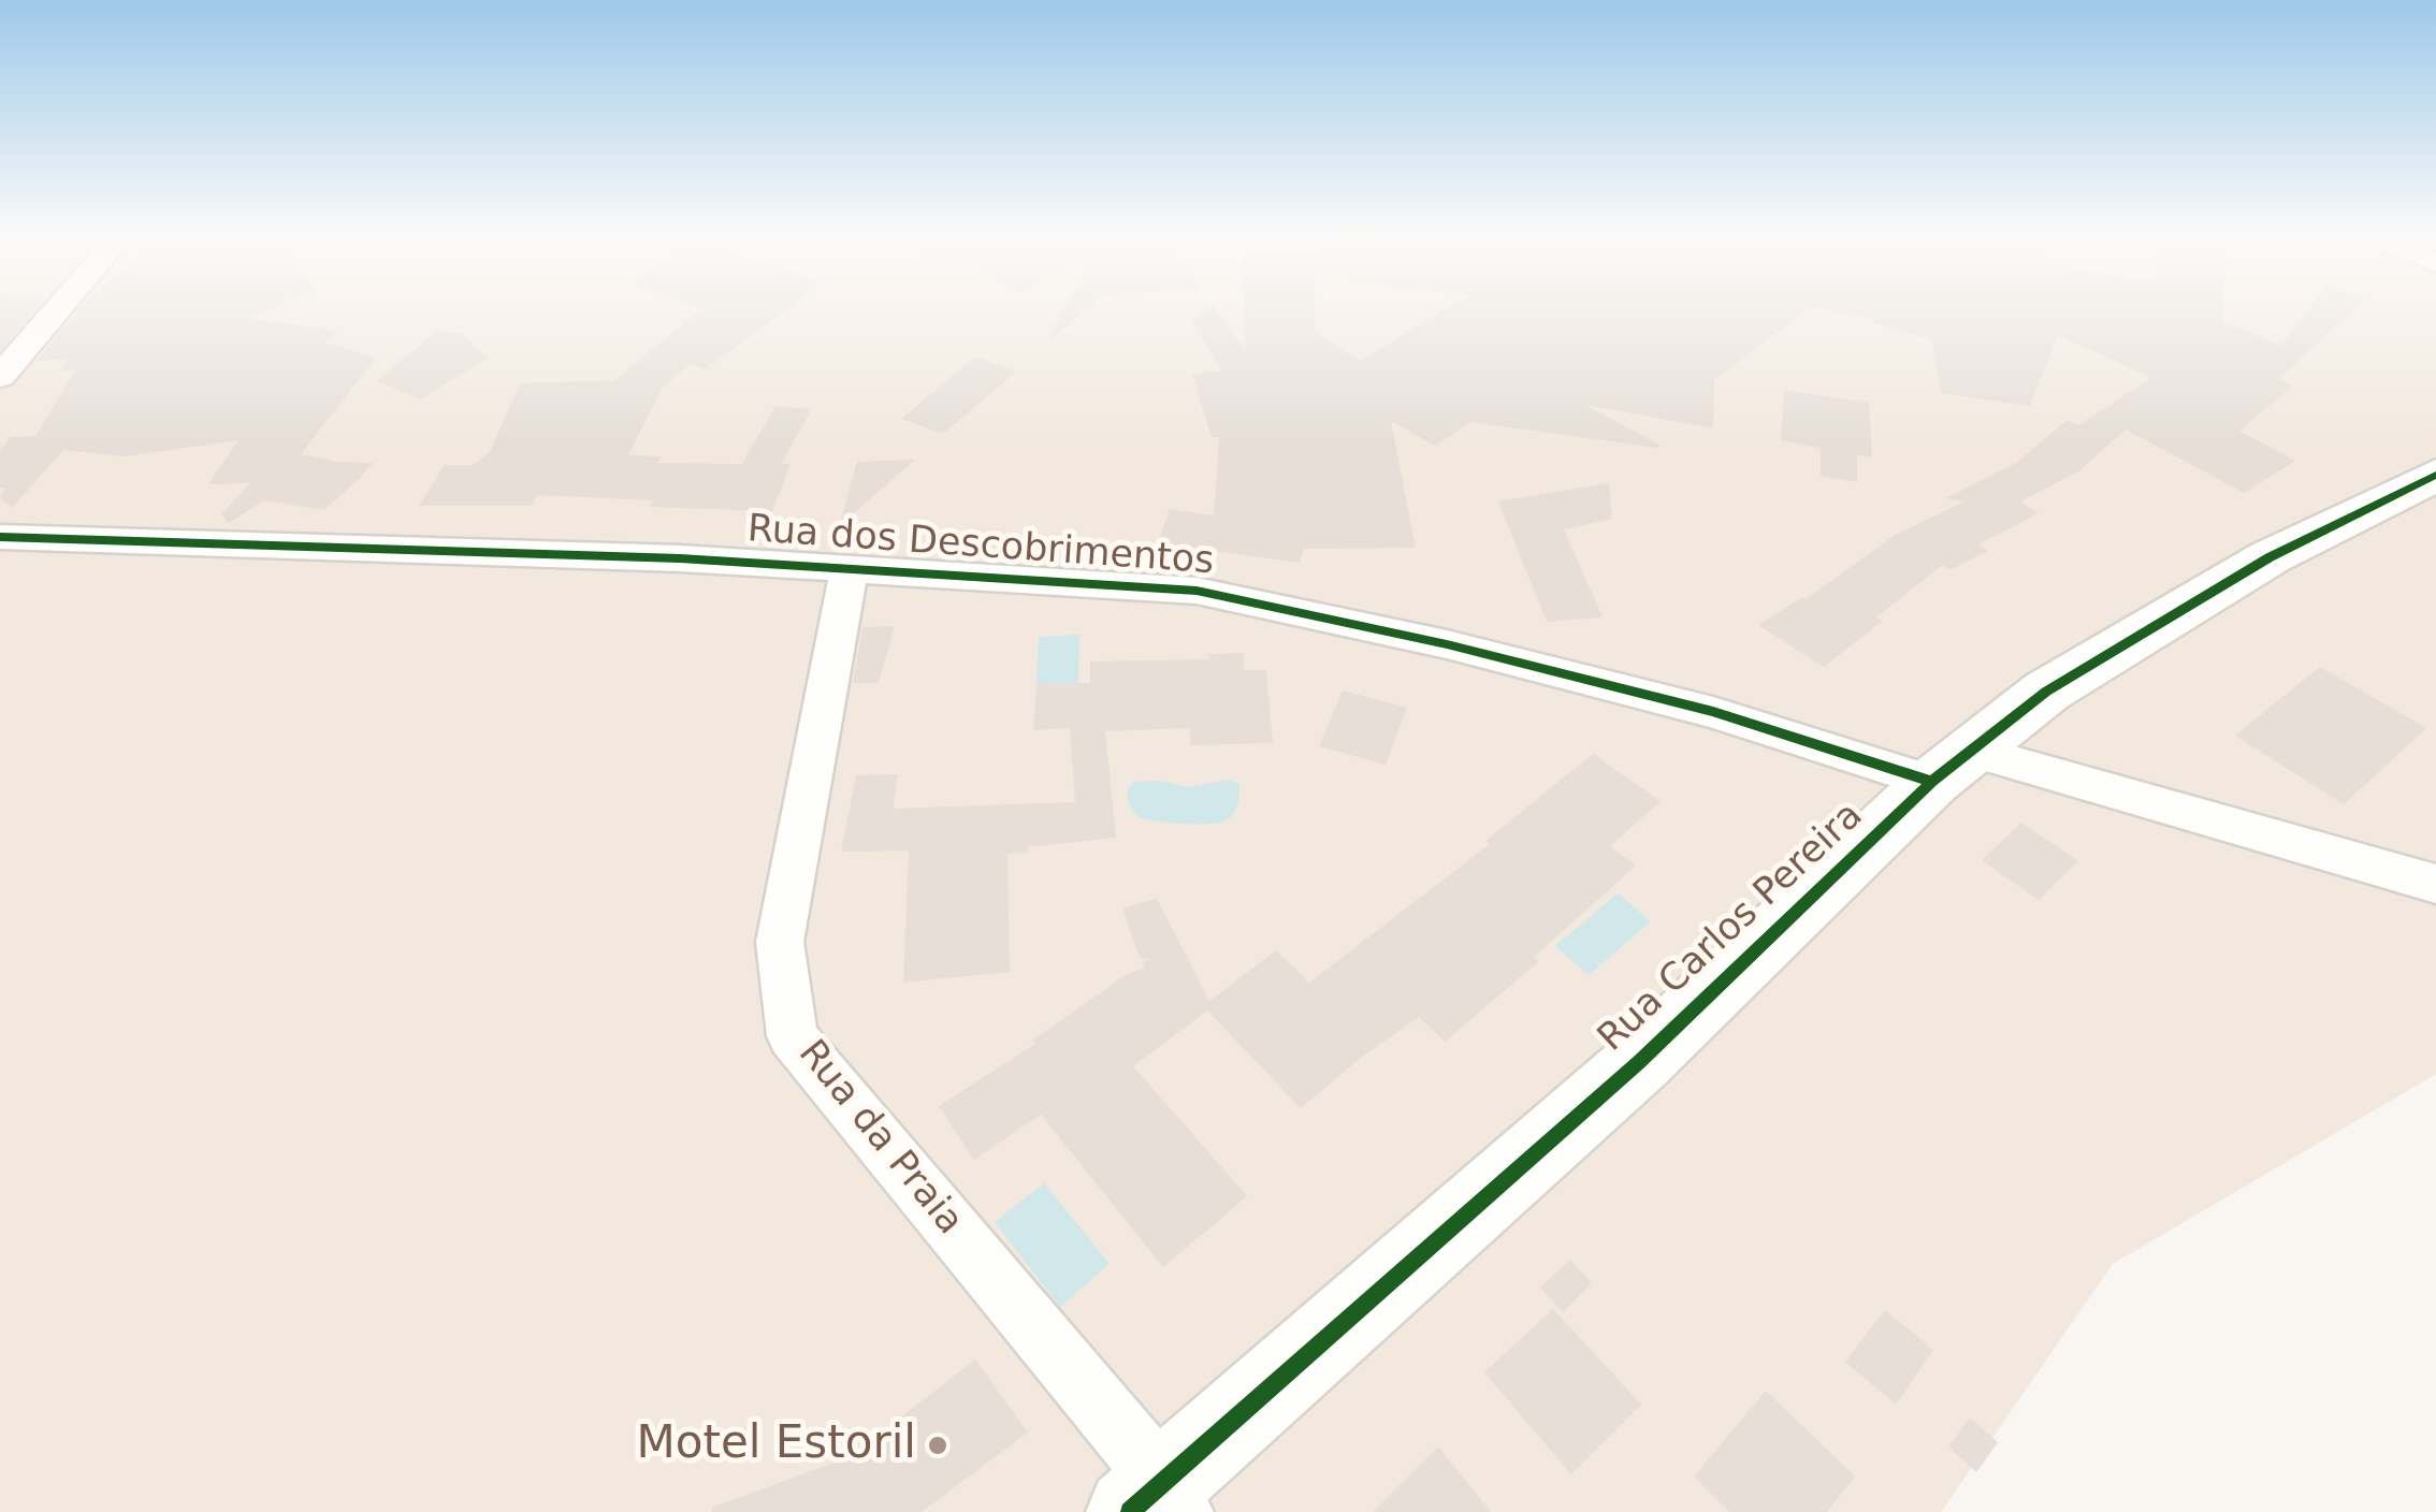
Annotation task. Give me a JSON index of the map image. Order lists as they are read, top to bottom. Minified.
{"streets":{"street":["Rua dos Descobrimentos","Rua Carlos Pereira","Rua da Praia"]},"crossings":[["Rua dos Descobrimentos","Rua Carlos Pereira"],["Rua dos Descobrimentos","Rua da Praia"],["Rua Carlos Pereira","Rua da Praia"]],"places":["Motel Estoril"]}
